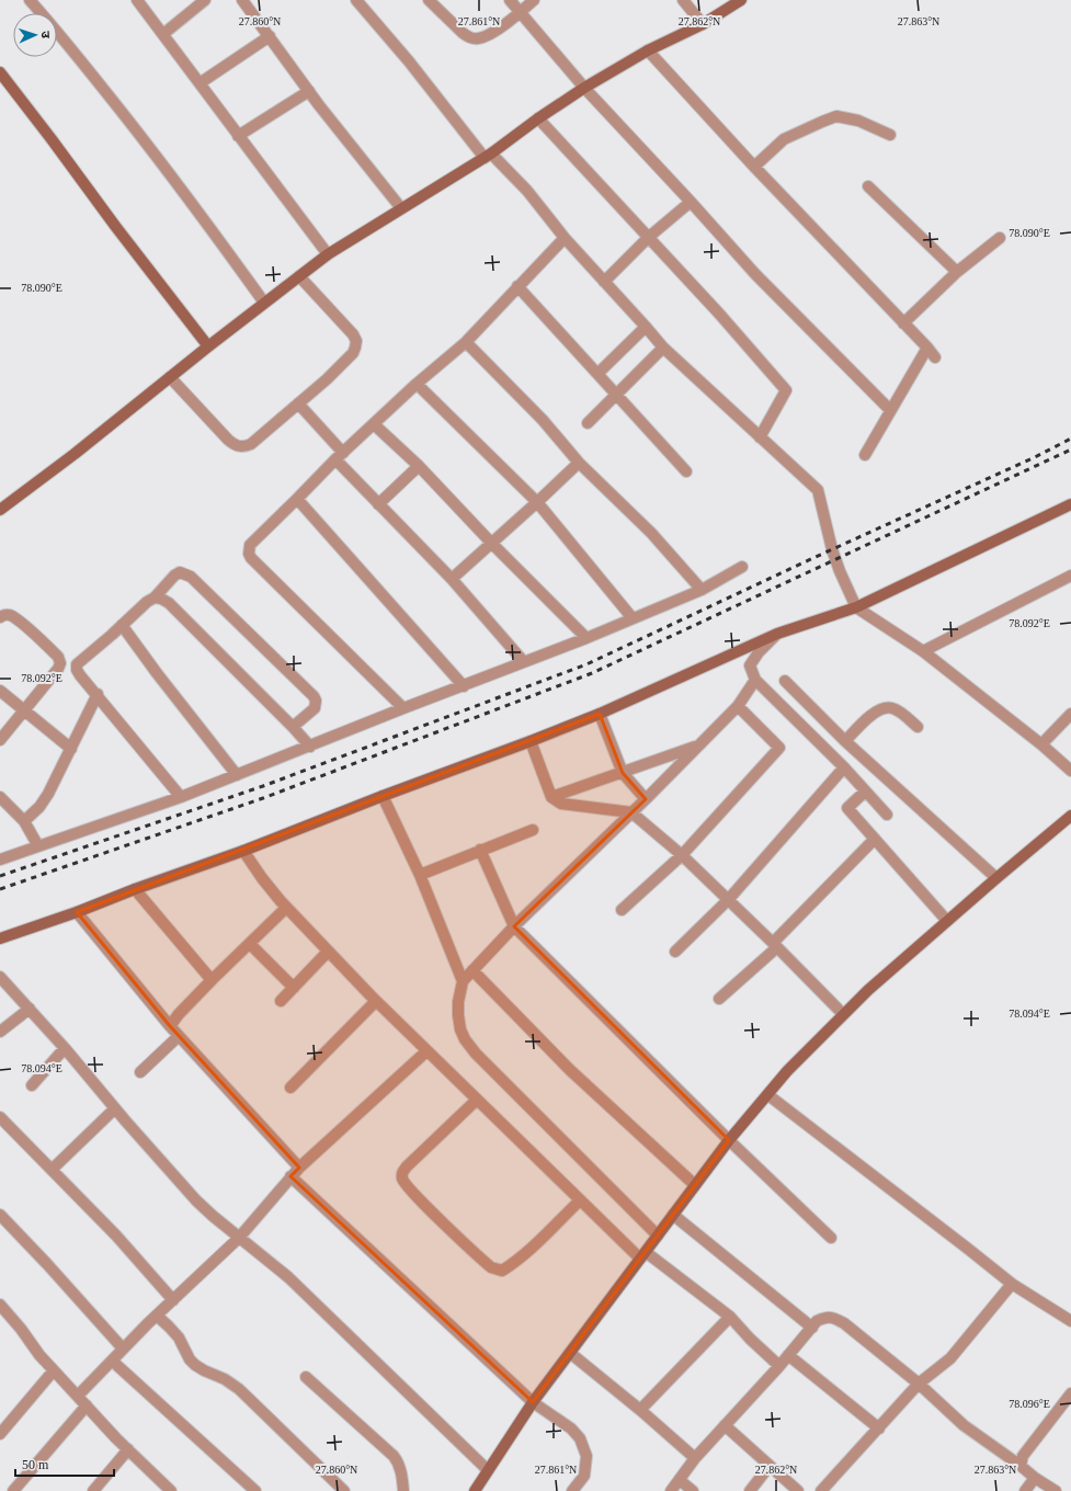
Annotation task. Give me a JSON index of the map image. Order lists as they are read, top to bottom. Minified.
{"scale_bar":"50 m","north":"right","coordinates":["27.860°N","27.861°N","27.862°N","27.863°N","78.090°E","78.092°E","78.094°E","78.096°E"]}
